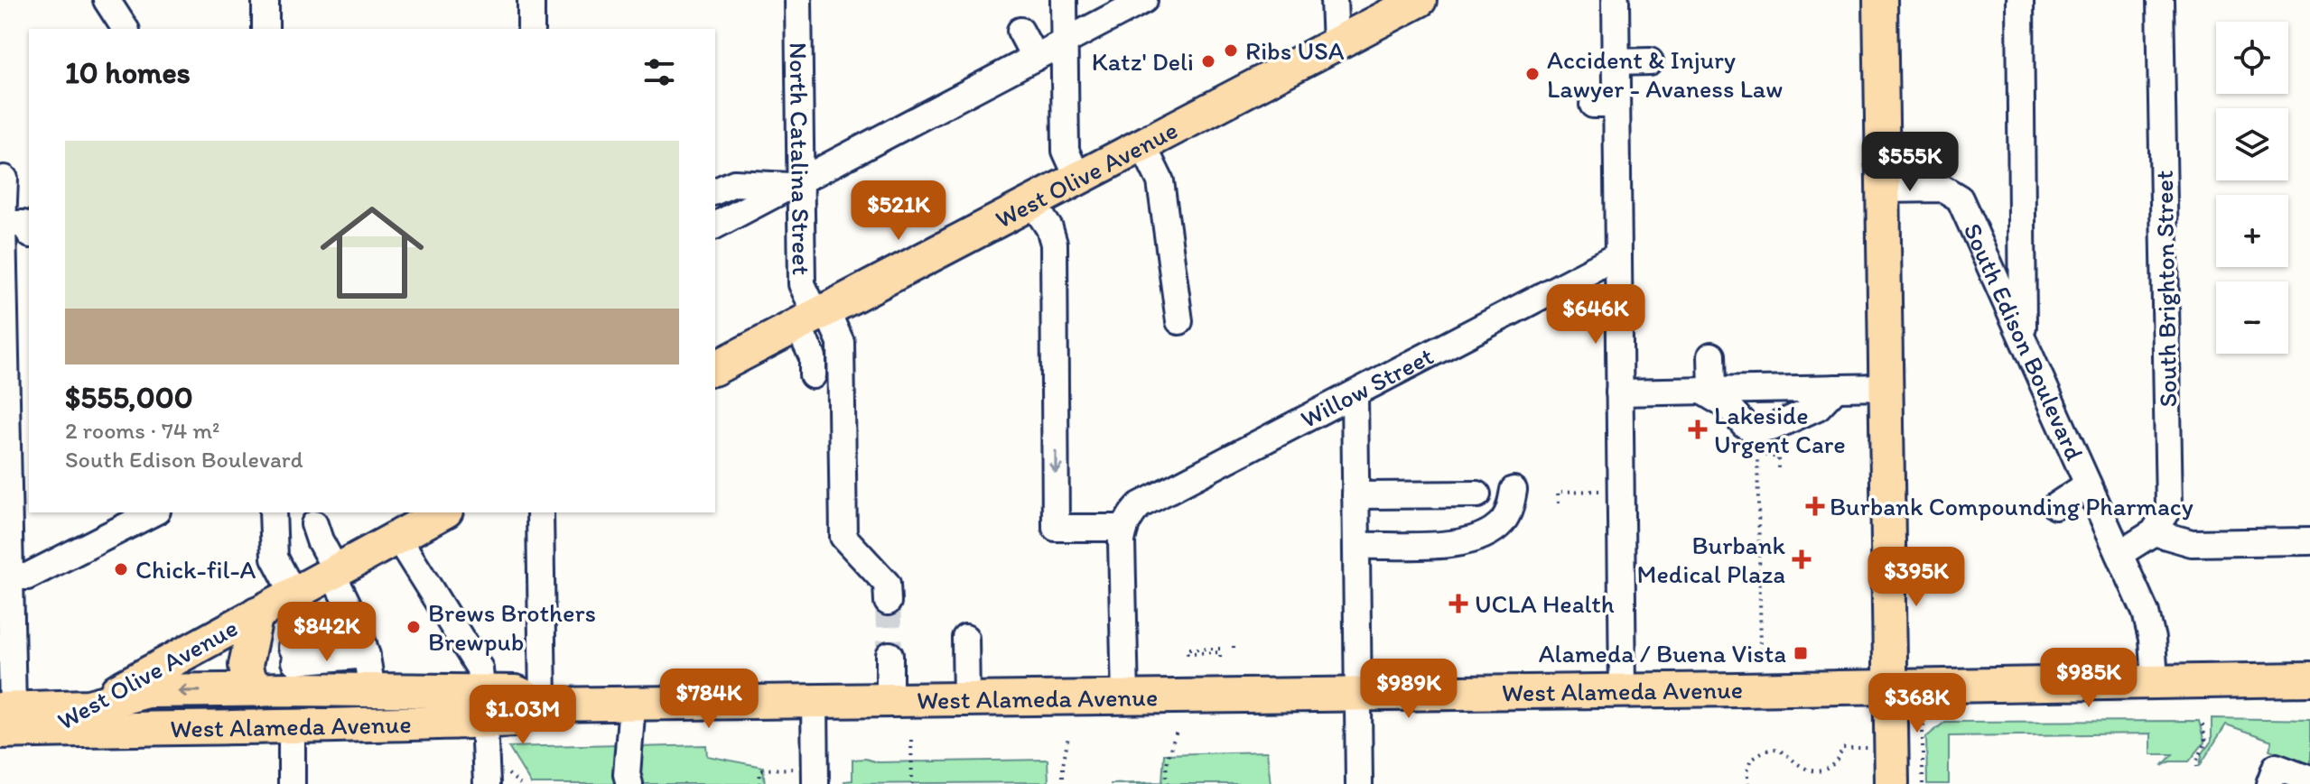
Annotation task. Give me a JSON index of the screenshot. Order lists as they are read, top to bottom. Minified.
{"streets":{"main road":["West Olive Avenue","West Alameda Avenue"],"street":["North Catalina Street","South Brighton Street","South Edison Boulevard","Willow Street"]},"crossings":[["North Catalina Street","West Olive Avenue"],["West Olive Avenue","West Alameda Avenue"],["South Edison Boulevard","West Alameda Avenue"]],"places":{"other":["Ribs USA","Katz' Deli","Accident & Injury Lawyer - Avaness Law","Chick-fil-A","Brews Brothers Brewpub"],"health":["Lakeside Urgent Care","Burbank Compounding Pharmacy","Burbank Medical Plaza","UCLA Health"],"transit":["Alameda / Buena Vista"]},"page":{"map_buttons":["+","−"],"heading":"10 homes","list":[{"name":"$555,000","note":"2 rooms · 74 m² · South Edison Boulevard"}],"price":["$555K","$521K","$646K","$395K","$842K","$985K","$989K","$784K","$368K","$1.03M"]}}
